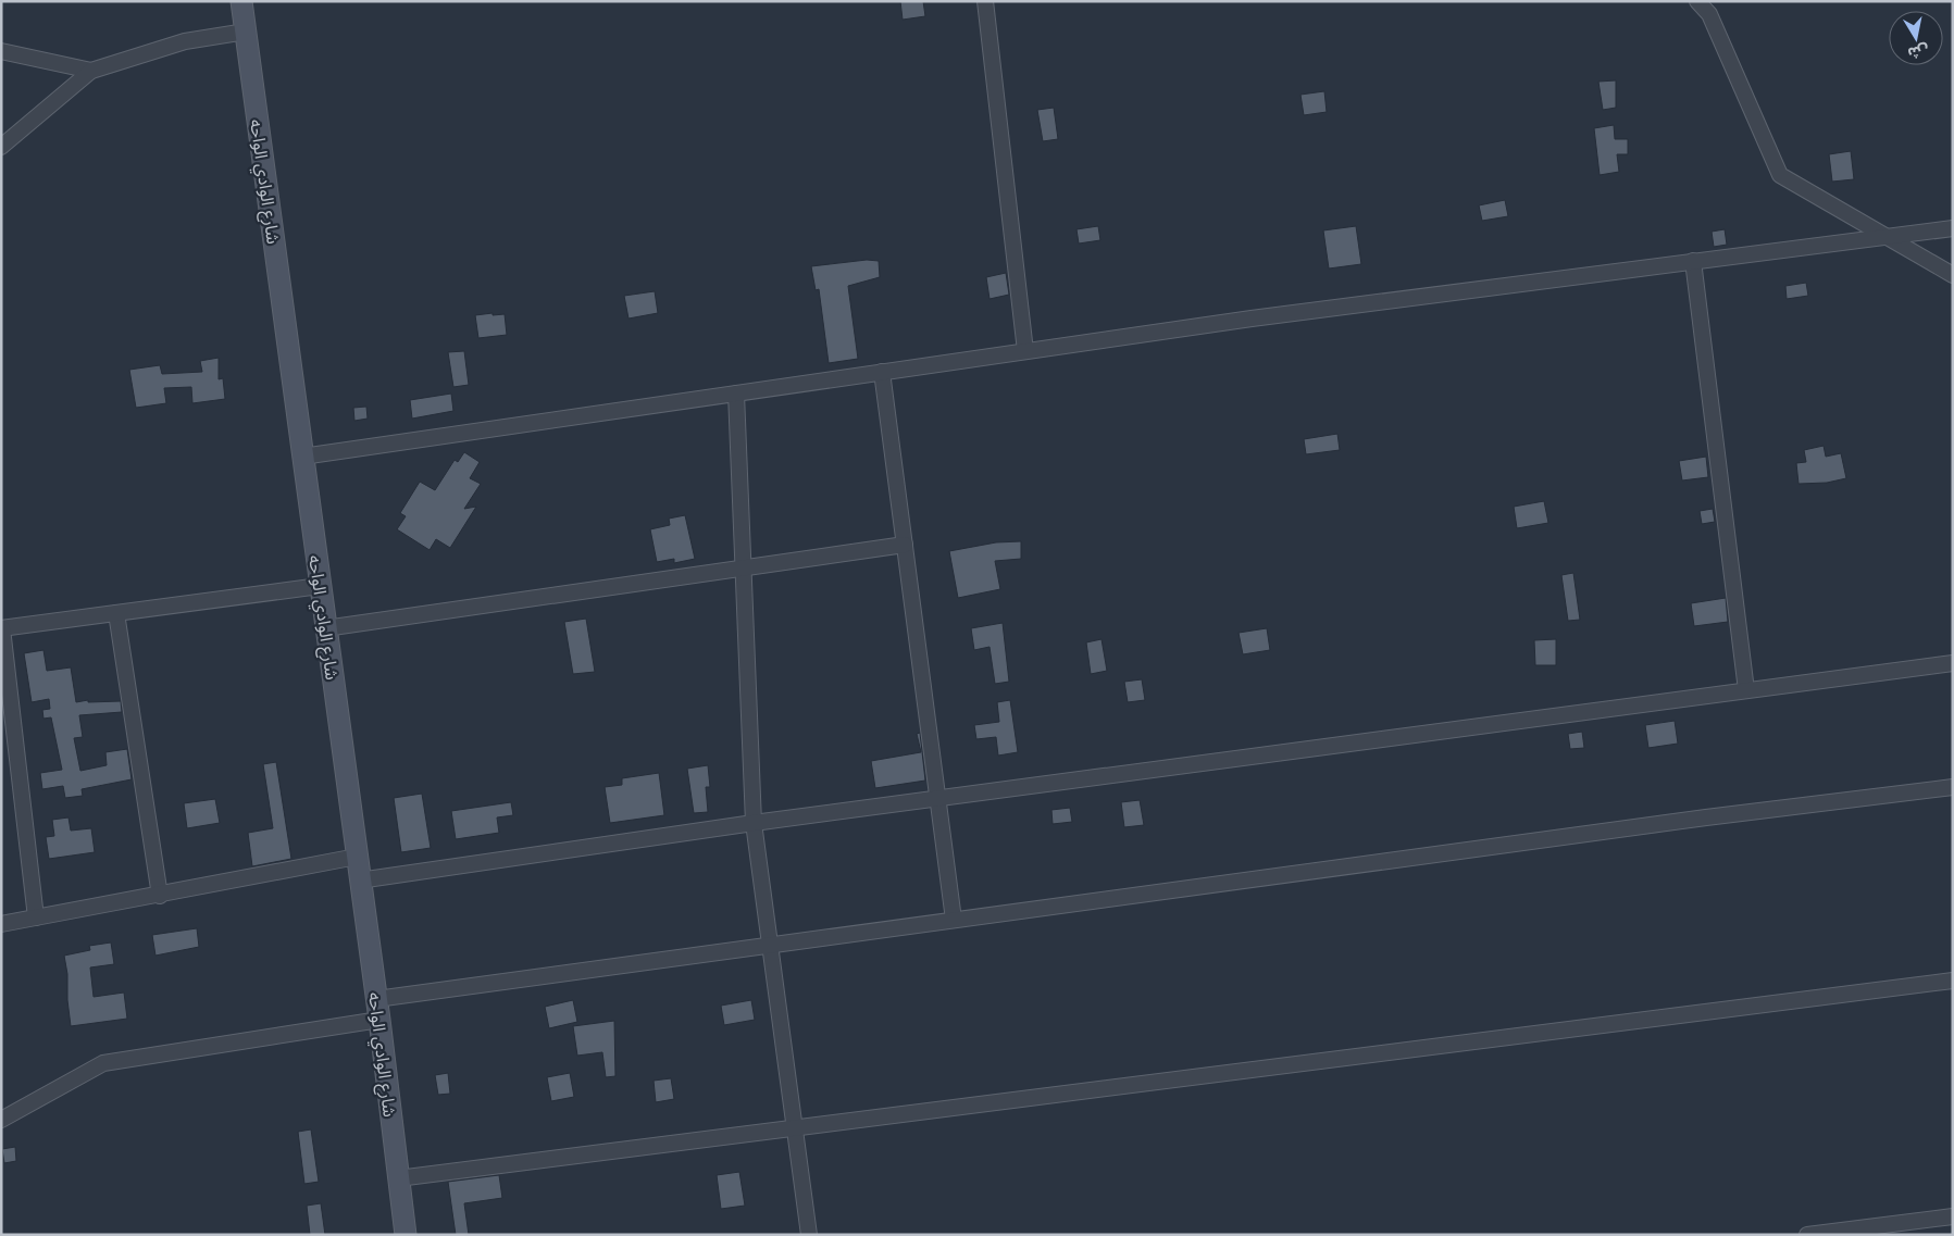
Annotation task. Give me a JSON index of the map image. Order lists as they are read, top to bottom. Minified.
{"streets":{"main road":["شارع الوادي الواحه"]},"north":"bottom"}
